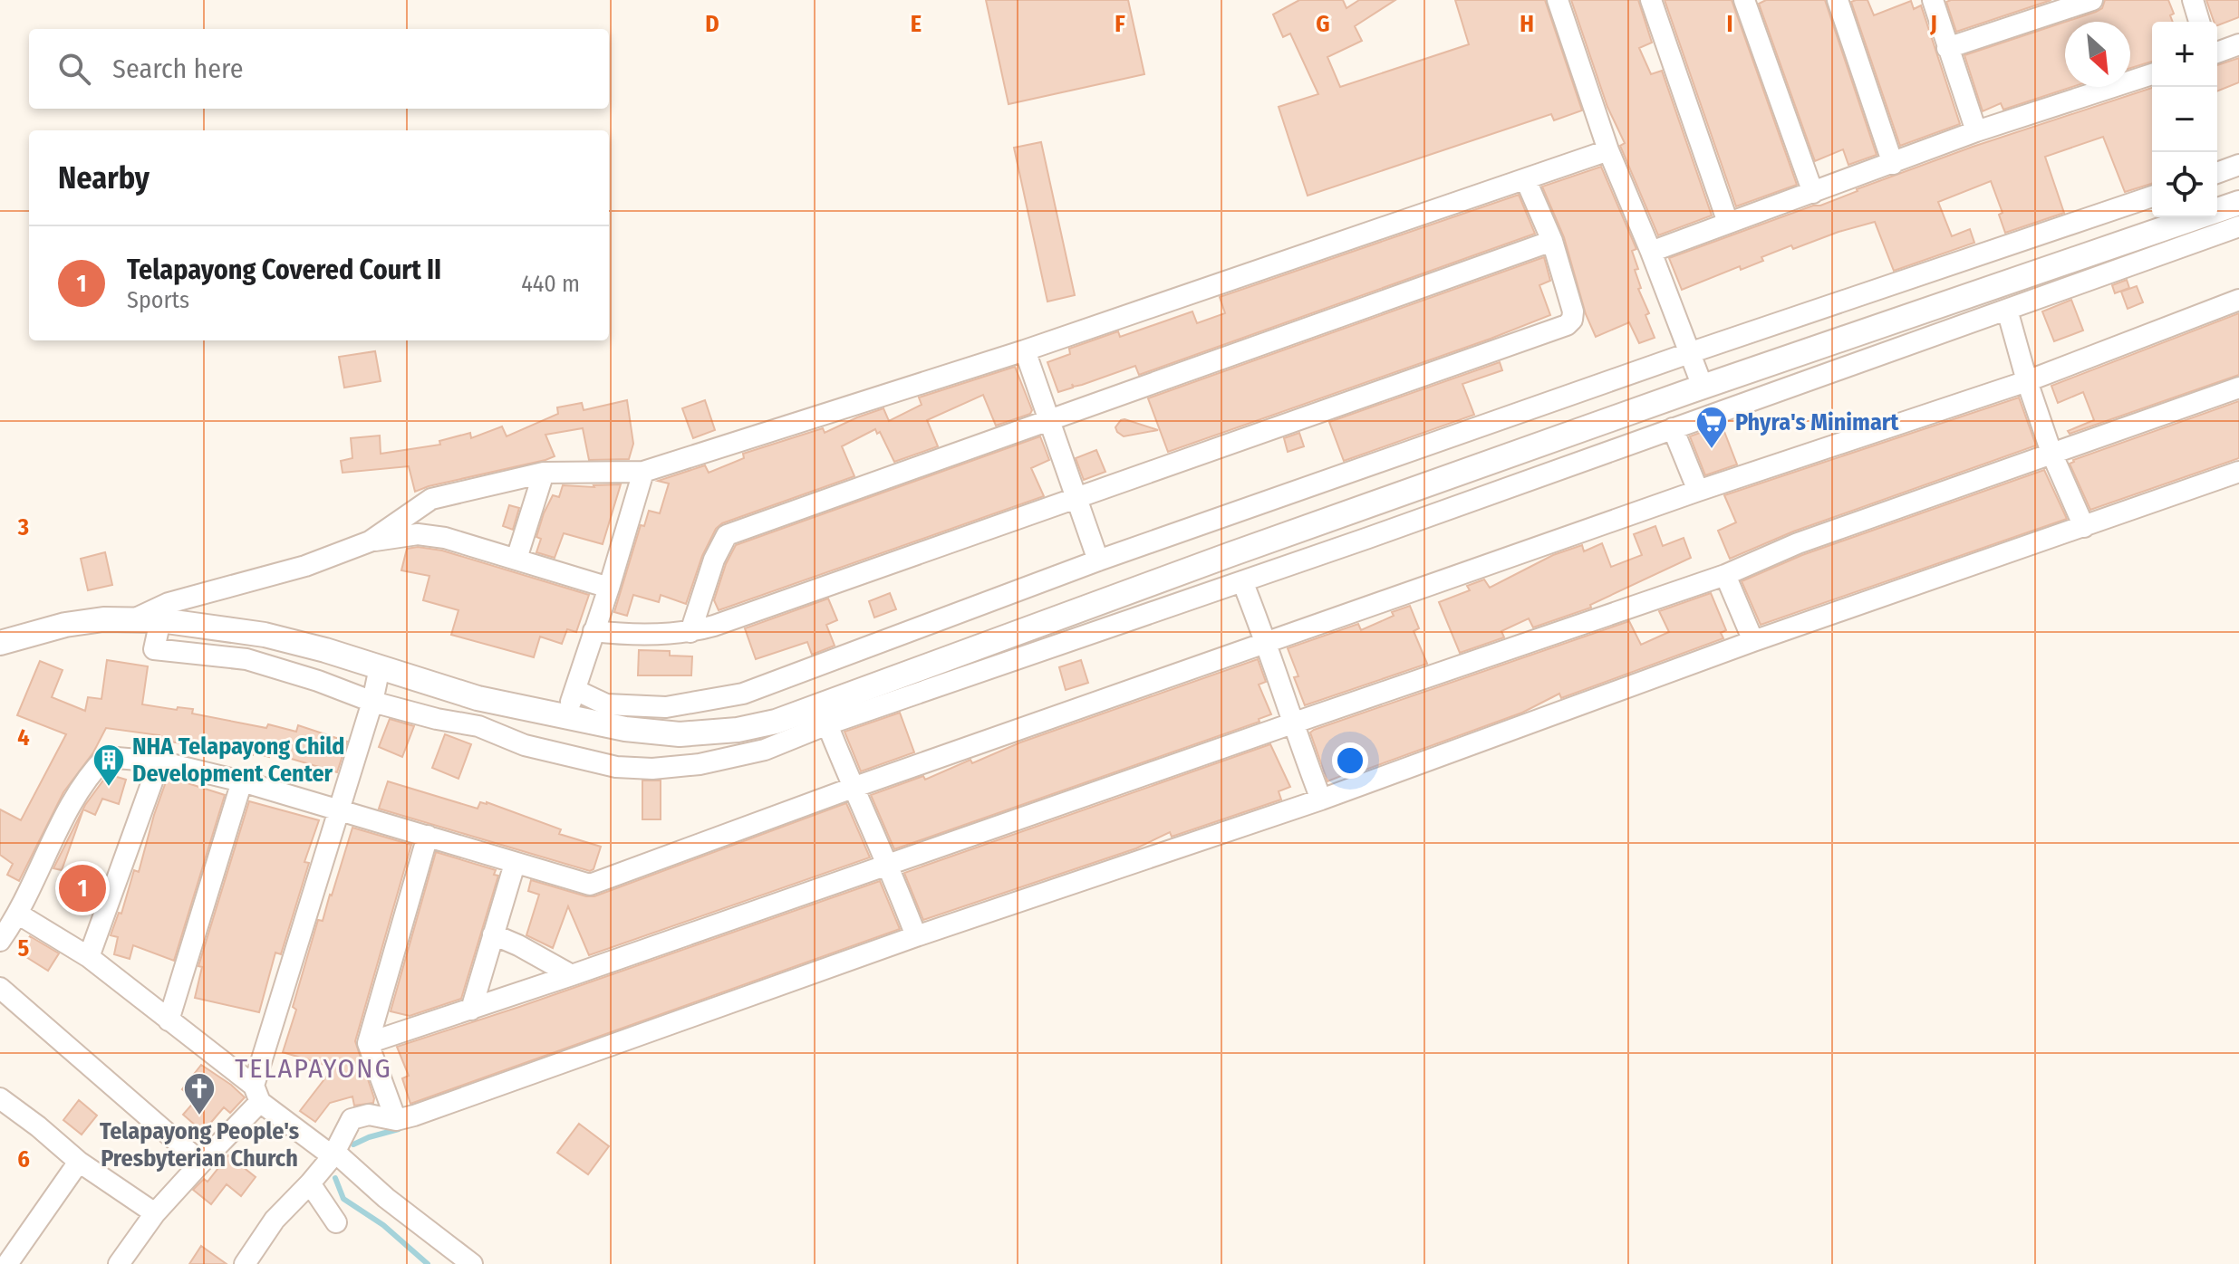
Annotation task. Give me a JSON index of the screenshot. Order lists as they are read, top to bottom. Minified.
{"districts":["TELAPAYONG"],"places":{"supermarket":["Phyra's Minimart"],"building":["NHA Telapayong Child Development Center"],"church":["Telapayong People's Presbyterian Church"]},"north":"bottom right","page":{"map_buttons":["+","−"],"search":"Search here","heading":"Nearby","list":[{"mark":"1","name":"Telapayong Covered Court II","note":"Sports","value":"440 m"}],"pins":"1"},"grid":{"columns":["D","E","F","G","H","I","J"],"rows":["3","4","5","6"]}}
